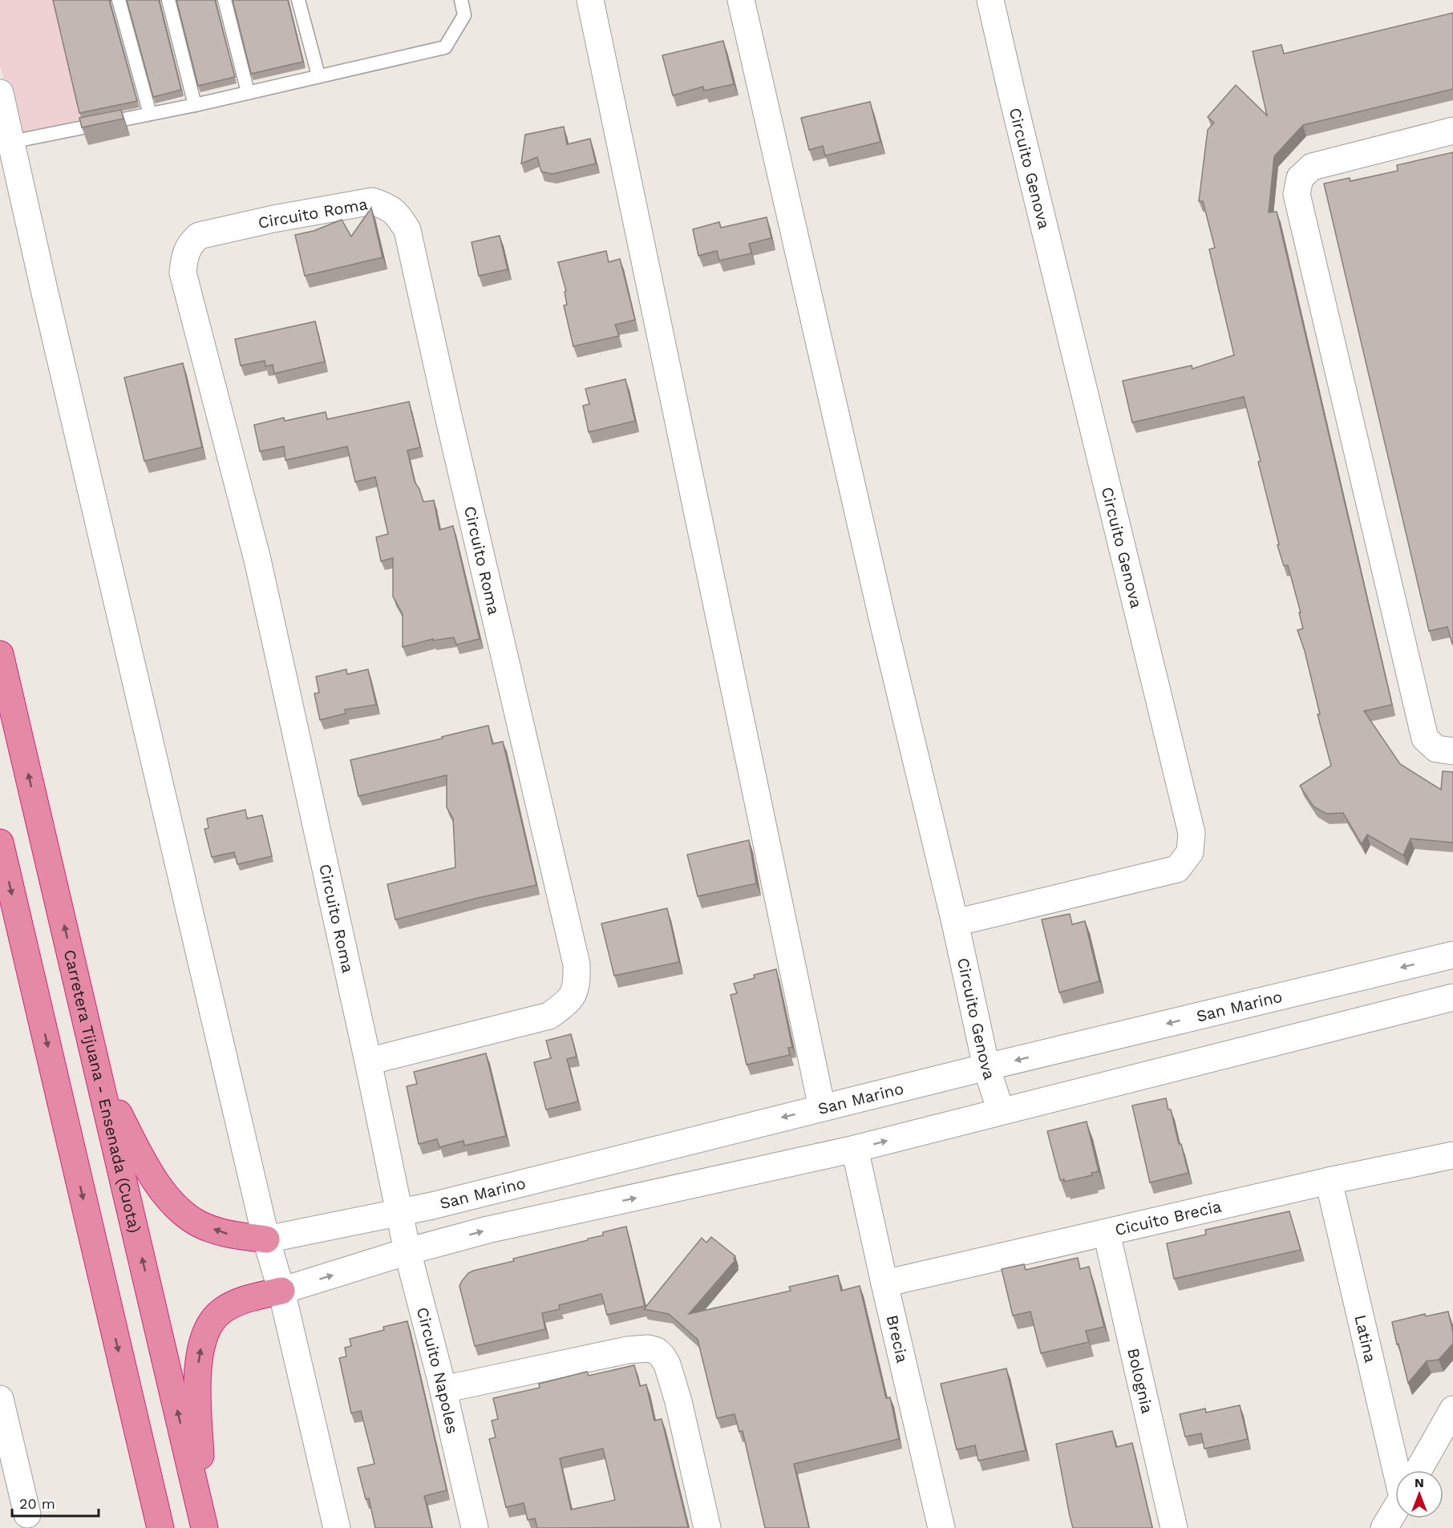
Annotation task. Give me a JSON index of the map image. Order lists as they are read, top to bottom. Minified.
{"streets":{"highway":["Carretera Tijuana - Ensenada (Cuota)"],"street":["Circuito Genova","Circuito Roma","San Marino","Cicuito Brecia","Brecia","Latina","Circuito Napoles","Bolognia"]},"crossings":[["Circuito Genova","San Marino"],["Circuito Roma","San Marino"],["Circuito Roma","Circuito Napoles"],["San Marino","Circuito Napoles"],["Cicuito Brecia","Brecia"],["Cicuito Brecia","Latina"],["Cicuito Brecia","Bolognia"]],"scale_bar":"20 m","north":"top"}
